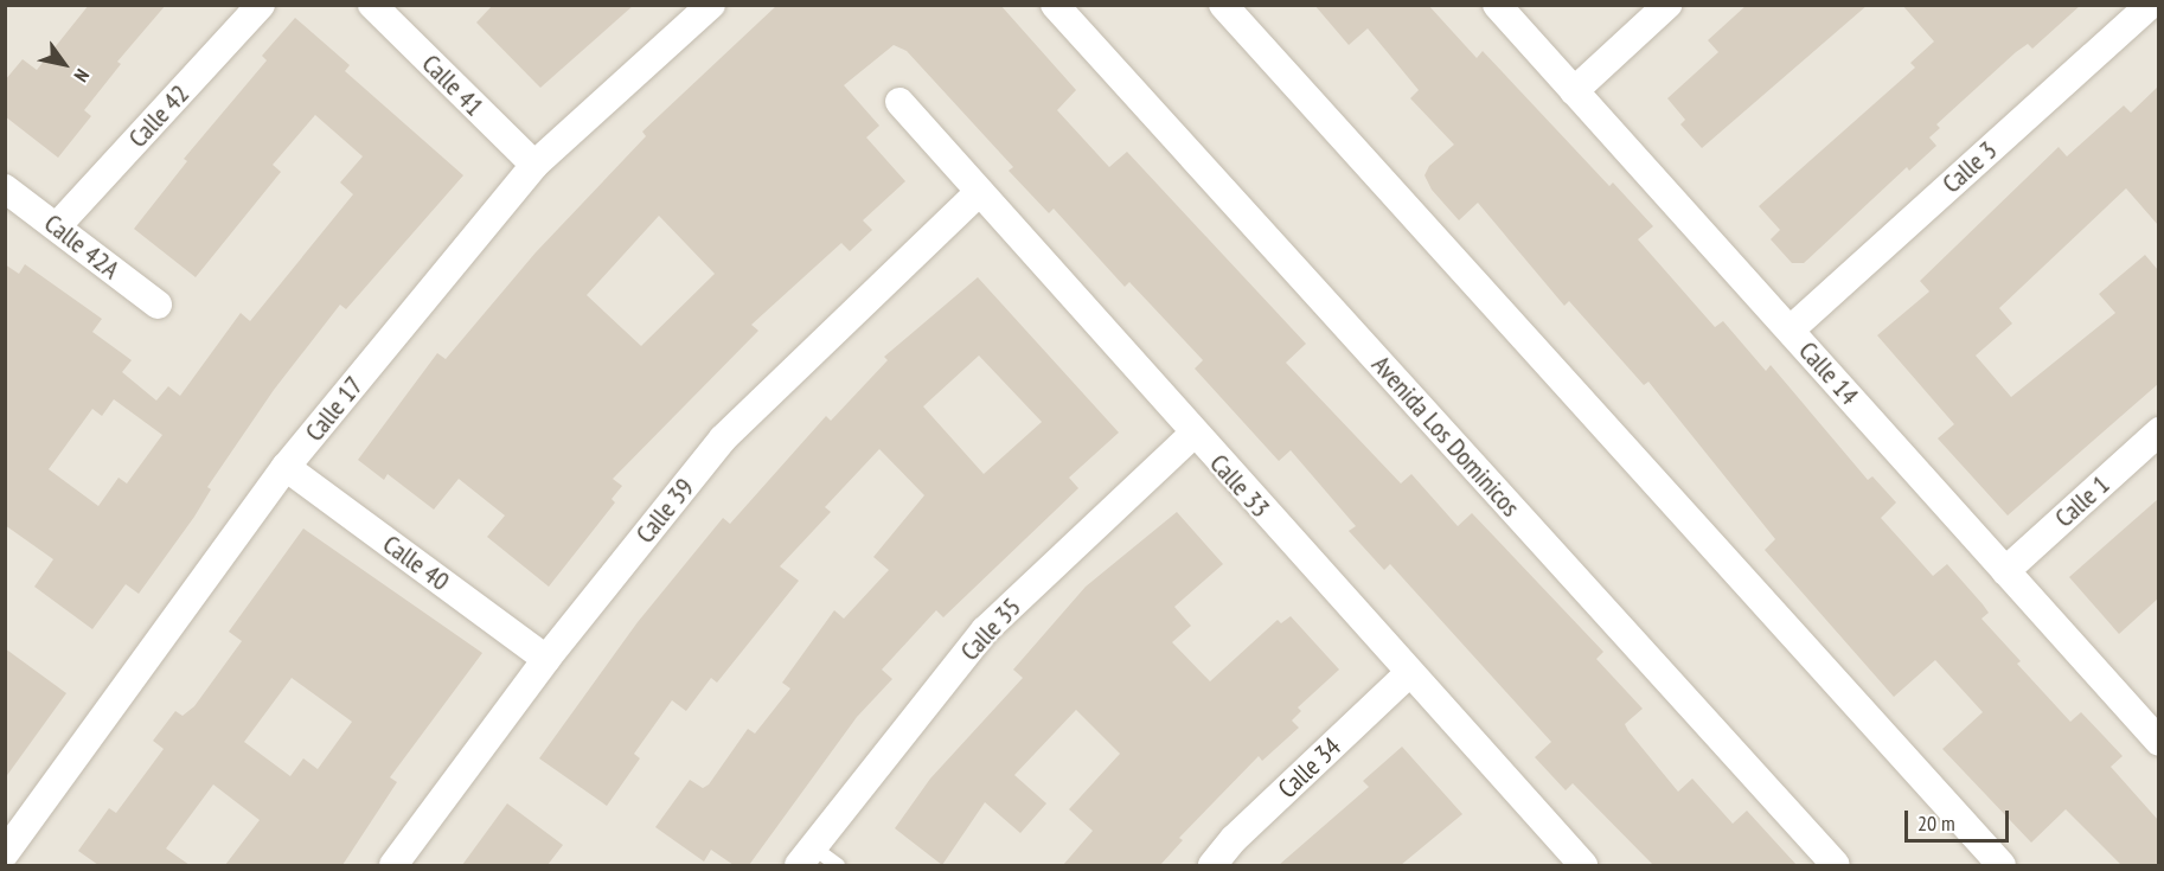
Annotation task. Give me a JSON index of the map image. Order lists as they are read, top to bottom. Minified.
{"streets":{"street":["Calle 41","Calle 42","Calle 3","Calle 42A","Calle 14","Calle 17","Avenida Los Dominicos","Calle 33","Calle 1","Calle 39","Calle 40","Calle 35","Calle 34"]},"crossings":[["Calle 41","Calle 17"],["Calle 42","Calle 42A"],["Calle 3","Calle 14"],["Calle 14","Calle 1"],["Calle 17","Calle 40"],["Calle 33","Calle 39"],["Calle 33","Calle 35"],["Calle 33","Calle 34"],["Calle 39","Calle 40"]],"scale_bar":"20 m","north":"bottom right"}
